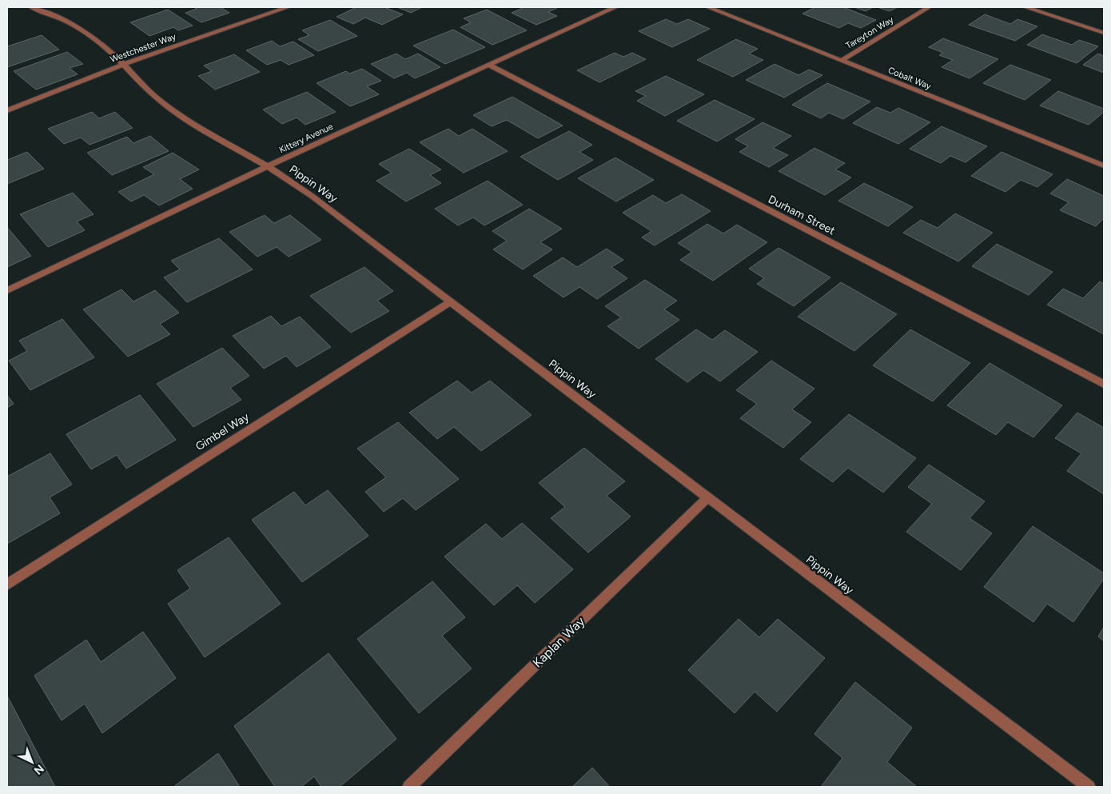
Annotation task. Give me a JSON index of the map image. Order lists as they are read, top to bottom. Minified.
{"streets":{"street":["Tareyton Way","Westchester Way","Cobalt Way","Kittery Avenue","Pippin Way","Durham Street","Gimbel Way","Kaplan Way"]},"crossings":[["Tareyton Way","Cobalt Way"],["Westchester Way","Pippin Way"],["Kittery Avenue","Pippin Way"],["Kittery Avenue","Durham Street"],["Pippin Way","Gimbel Way"],["Pippin Way","Kaplan Way"]],"north":"bottom right"}
